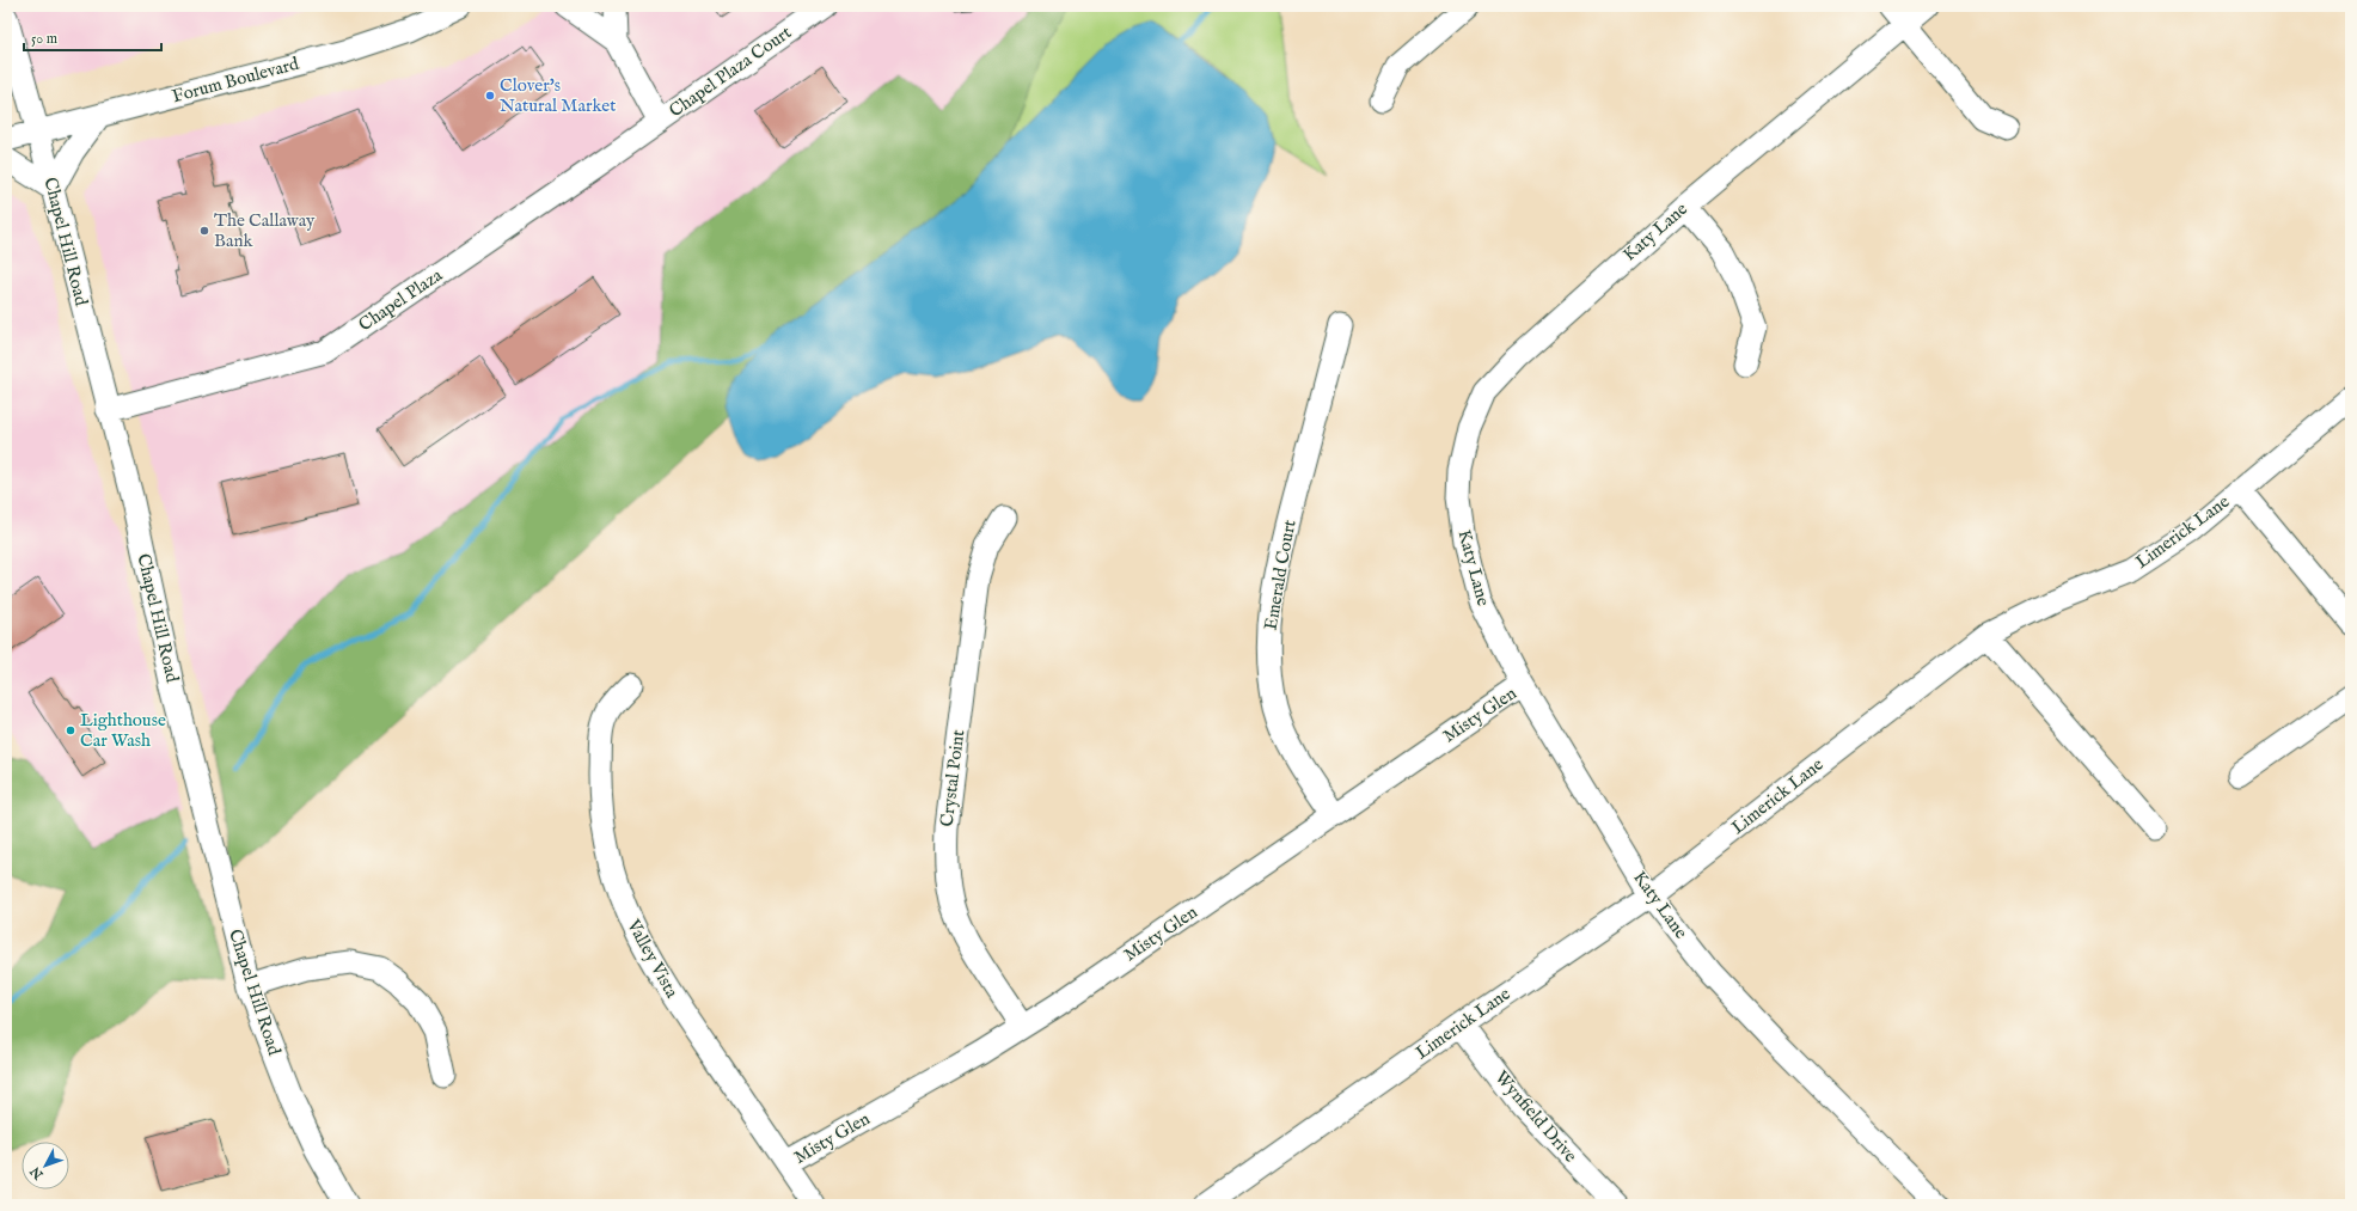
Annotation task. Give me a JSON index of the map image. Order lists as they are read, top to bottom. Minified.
{"streets":{"street":["Chapel Plaza Court","Forum Boulevard","Katy Lane","Chapel Hill Road","Chapel Plaza","Limerick Lane","Emerald Court","Misty Glen","Crystal Point","Valley Vista","Wynfield Drive"]},"crossings":[["Chapel Plaza Court","Chapel Plaza"],["Forum Boulevard","Chapel Hill Road"],["Katy Lane","Limerick Lane"],["Katy Lane","Misty Glen"],["Chapel Hill Road","Chapel Plaza"],["Limerick Lane","Wynfield Drive"],["Emerald Court","Misty Glen"],["Misty Glen","Crystal Point"],["Misty Glen","Valley Vista"]],"places":["Clover's Natural Market","The Callaway Bank","Lighthouse Car Wash"],"scale_bar":"50 m","north":"bottom left"}
